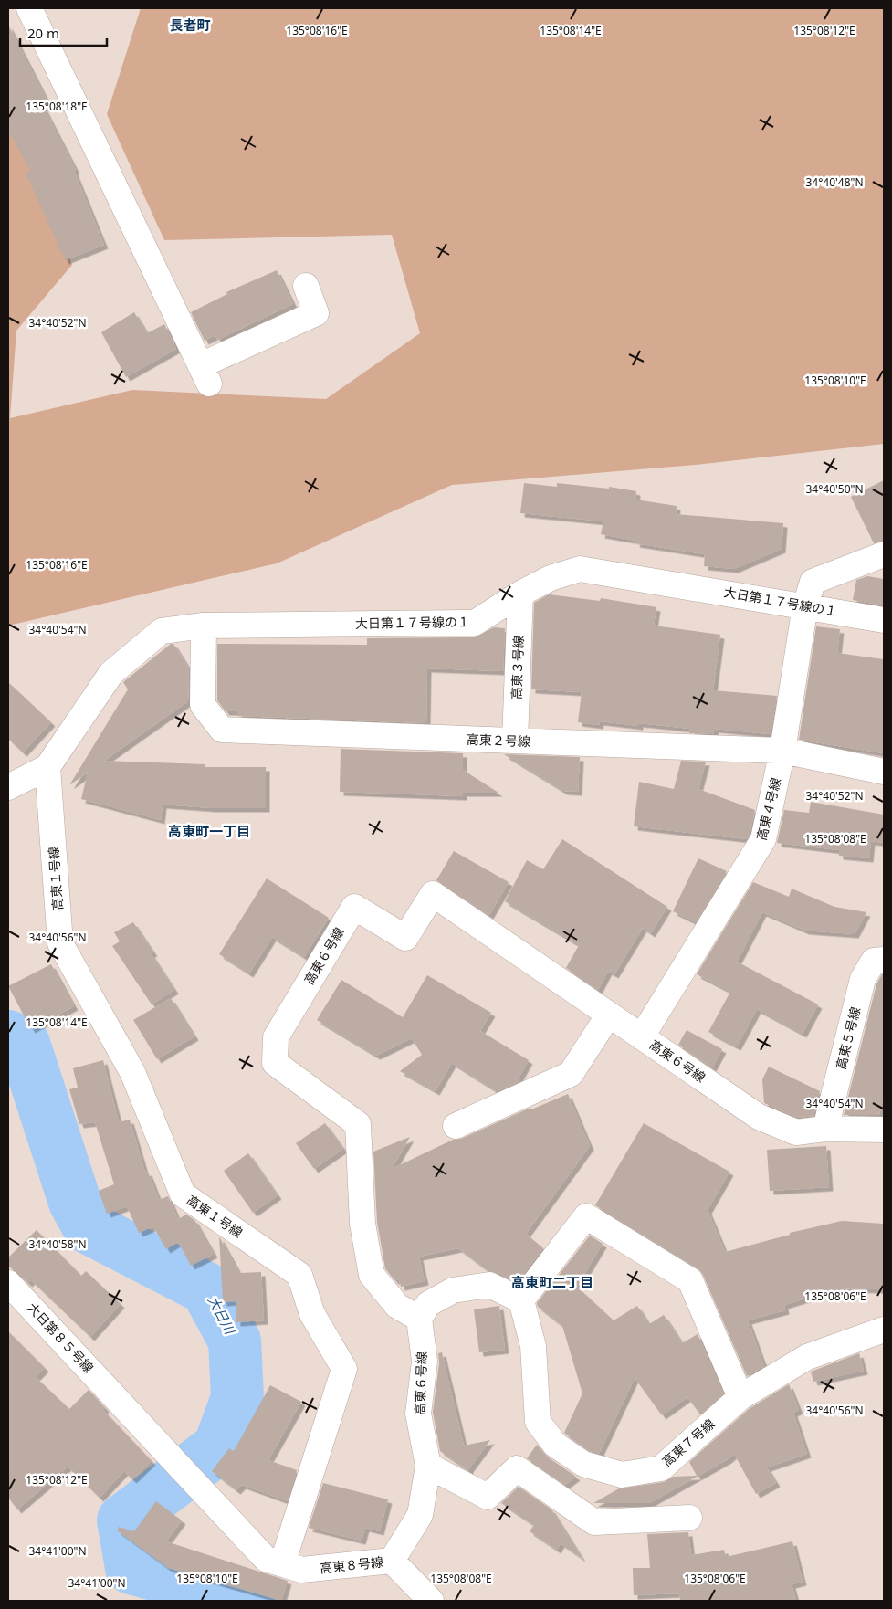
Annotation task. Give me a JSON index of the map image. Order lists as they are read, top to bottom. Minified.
{"streets":{"street":["大日第１７号線の１","高東３号線","高東２号線","高東４号線","高東１号線","高東６号線","高東５号線","大日第８５号線","高東７号線","高東８号線"]},"crossings":[["大日第１７号線の１","高東３号線"],["大日第１７号線の１","高東２号線"],["大日第１７号線の１","高東４号線"],["大日第１７号線の１","高東１号線"],["高東３号線","高東２号線"],["高東２号線","高東４号線"],["高東４号線","高東６号線"],["高東１号線","高東８号線"],["高東６号線","高東５号線"],["高東６号線","高東８号線"],["大日第８５号線","高東８号線"]],"districts":["長者町","高東町一丁目","高東町二丁目"],"water":["大日川"],"scale_bar":"20 m","coordinates":["135°08'16\"E","135°08'14\"E","135°08'12\"E","135°08'18\"E","34°40'48\"N","34°40'52\"N","135°08'10\"E","34°40'50\"N","34°40'54\"N","135°08'08\"E","34°40'56\"N","34°40'58\"N","135°08'06\"E","34°41'00\"N"]}
